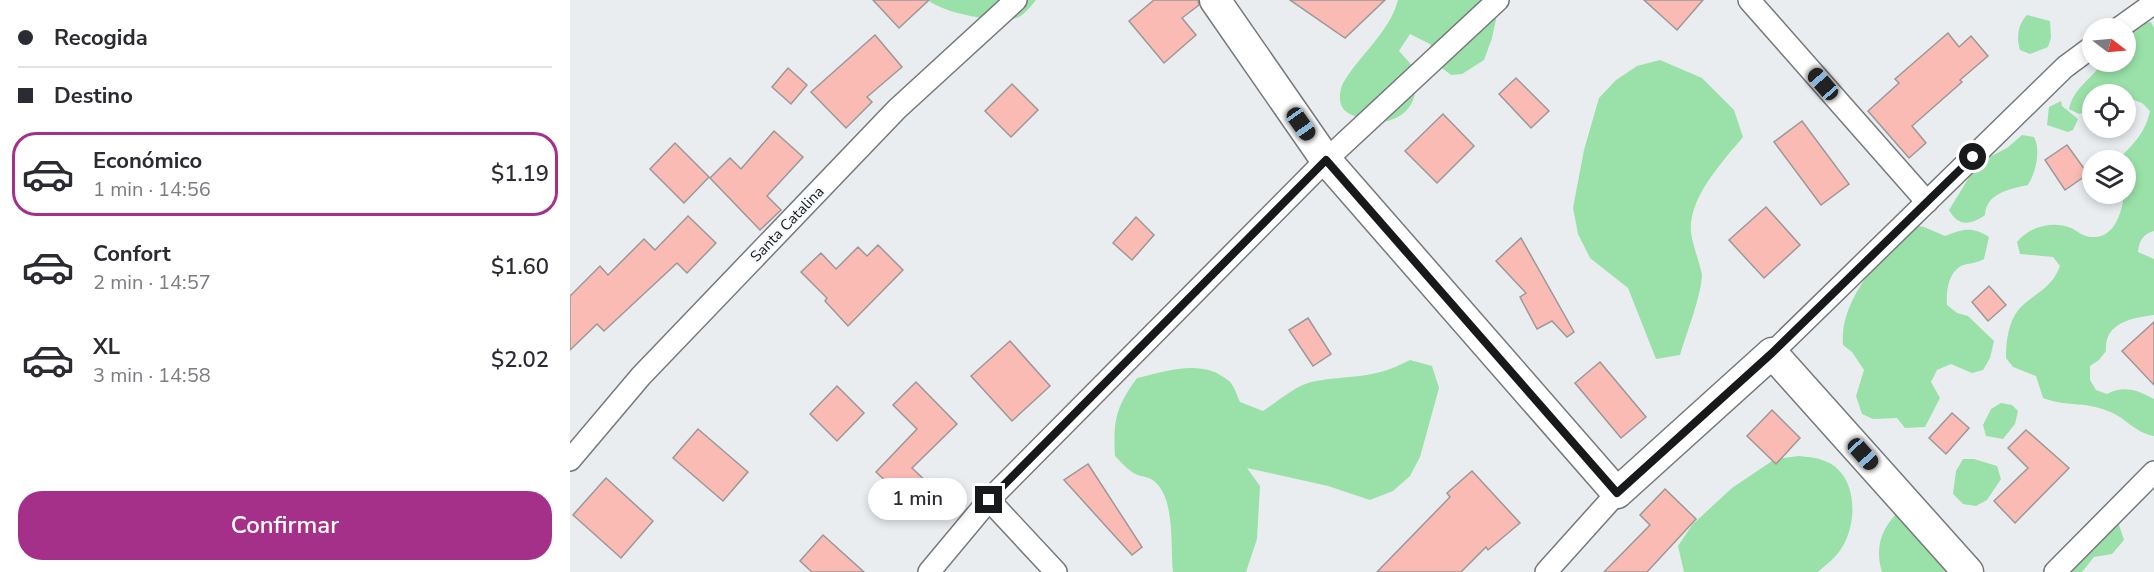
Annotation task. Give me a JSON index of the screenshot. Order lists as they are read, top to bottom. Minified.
{"streets":{"street":["Santa Catalina"]},"north":"right","page":{"banner":["Recogida","Destino"],"list":[{"name":"Económico","note":"1 min · 14:56","value":"$1.19"},{"name":"Confort","note":"2 min · 14:57","value":"$1.60"},{"name":"XL","note":"3 min · 14:58","value":"$2.02"}],"bubble":"1 min","buttons":"Confirmar"}}
